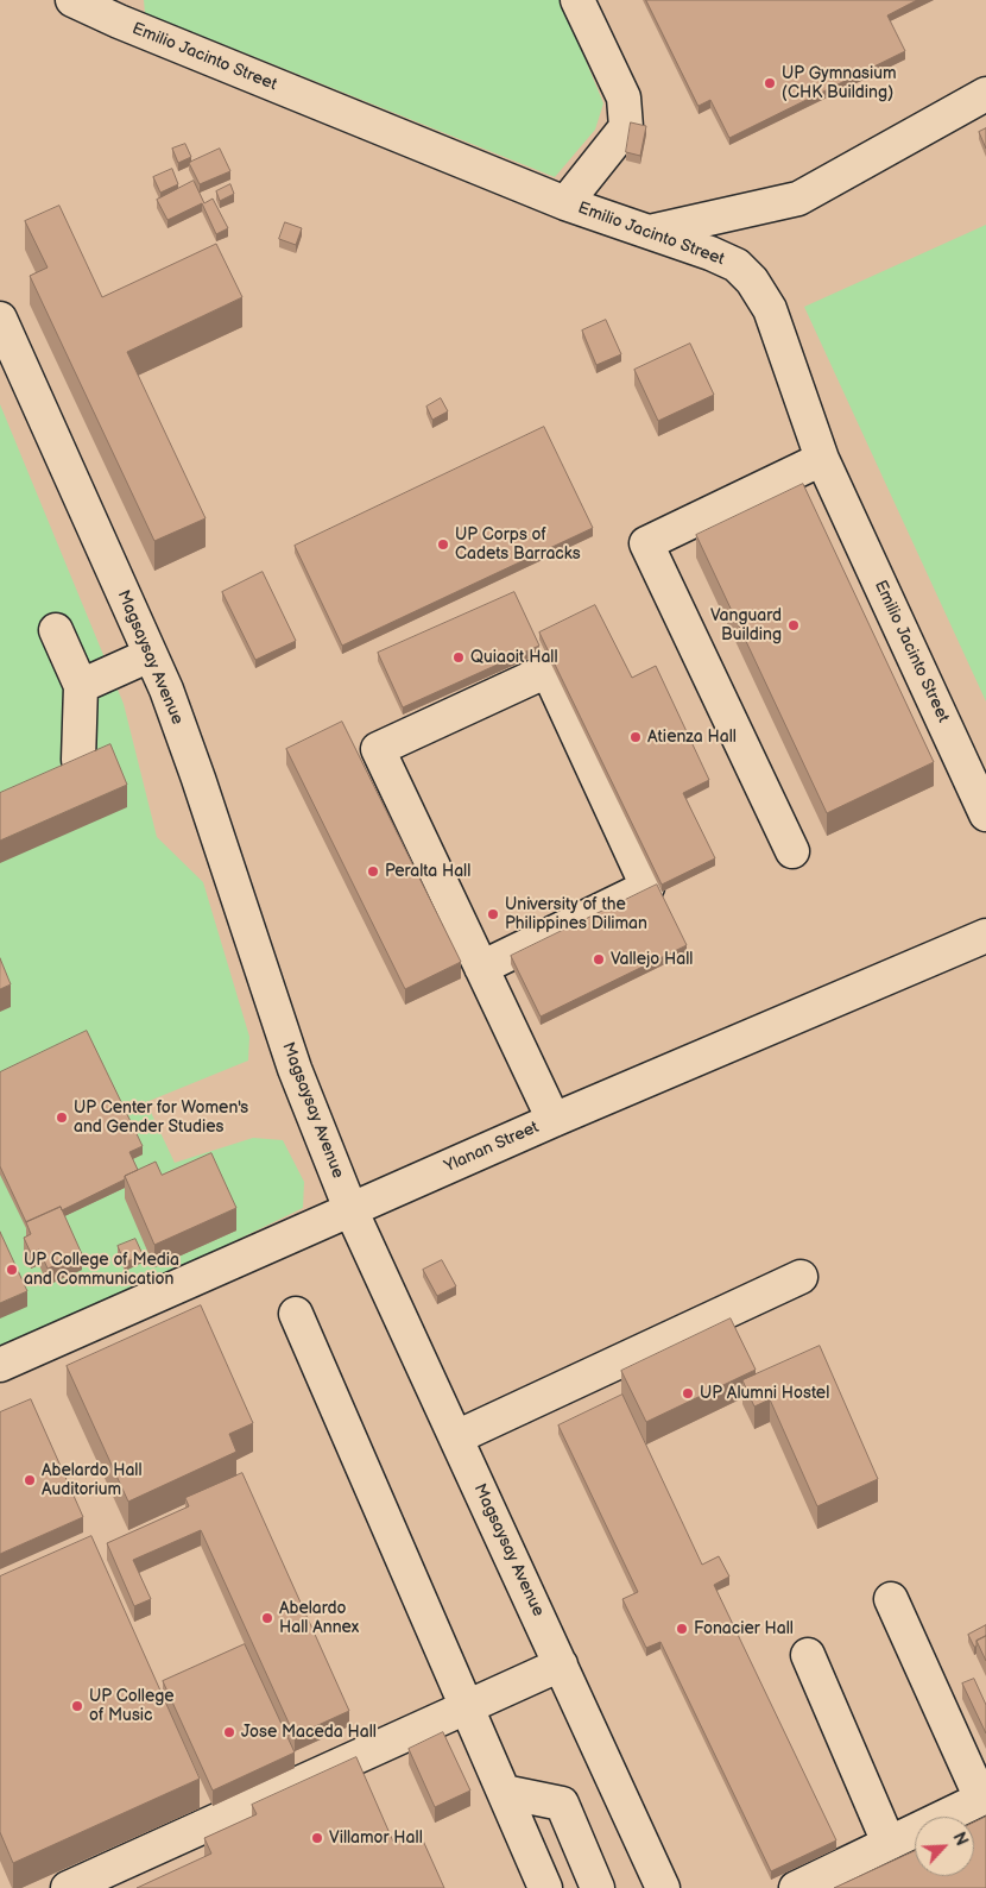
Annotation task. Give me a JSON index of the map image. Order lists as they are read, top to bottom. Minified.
{"streets":{"street":["Emilio Jacinto Street","Magsaysay Avenue","Ylanan Street"]},"crossings":[["Magsaysay Avenue","Ylanan Street"]],"places":["UP Gymnasium (CHK Building)","UP Corps of Cadets Barracks","Vanguard Building","Quiaoit Hall","Atienza Hall","Peralta Hall","University of the Philippines Diliman","Vallejo Hall","UP Center for Women's and Gender Studies","UP College of Media and Communication","UP Alumni Hostel","Abelardo Hall Auditorium","Abelardo Hall Annex","Fonacier Hall","UP College of Music","Jose Maceda Hall","Villamor Hall"],"north":"top right"}
